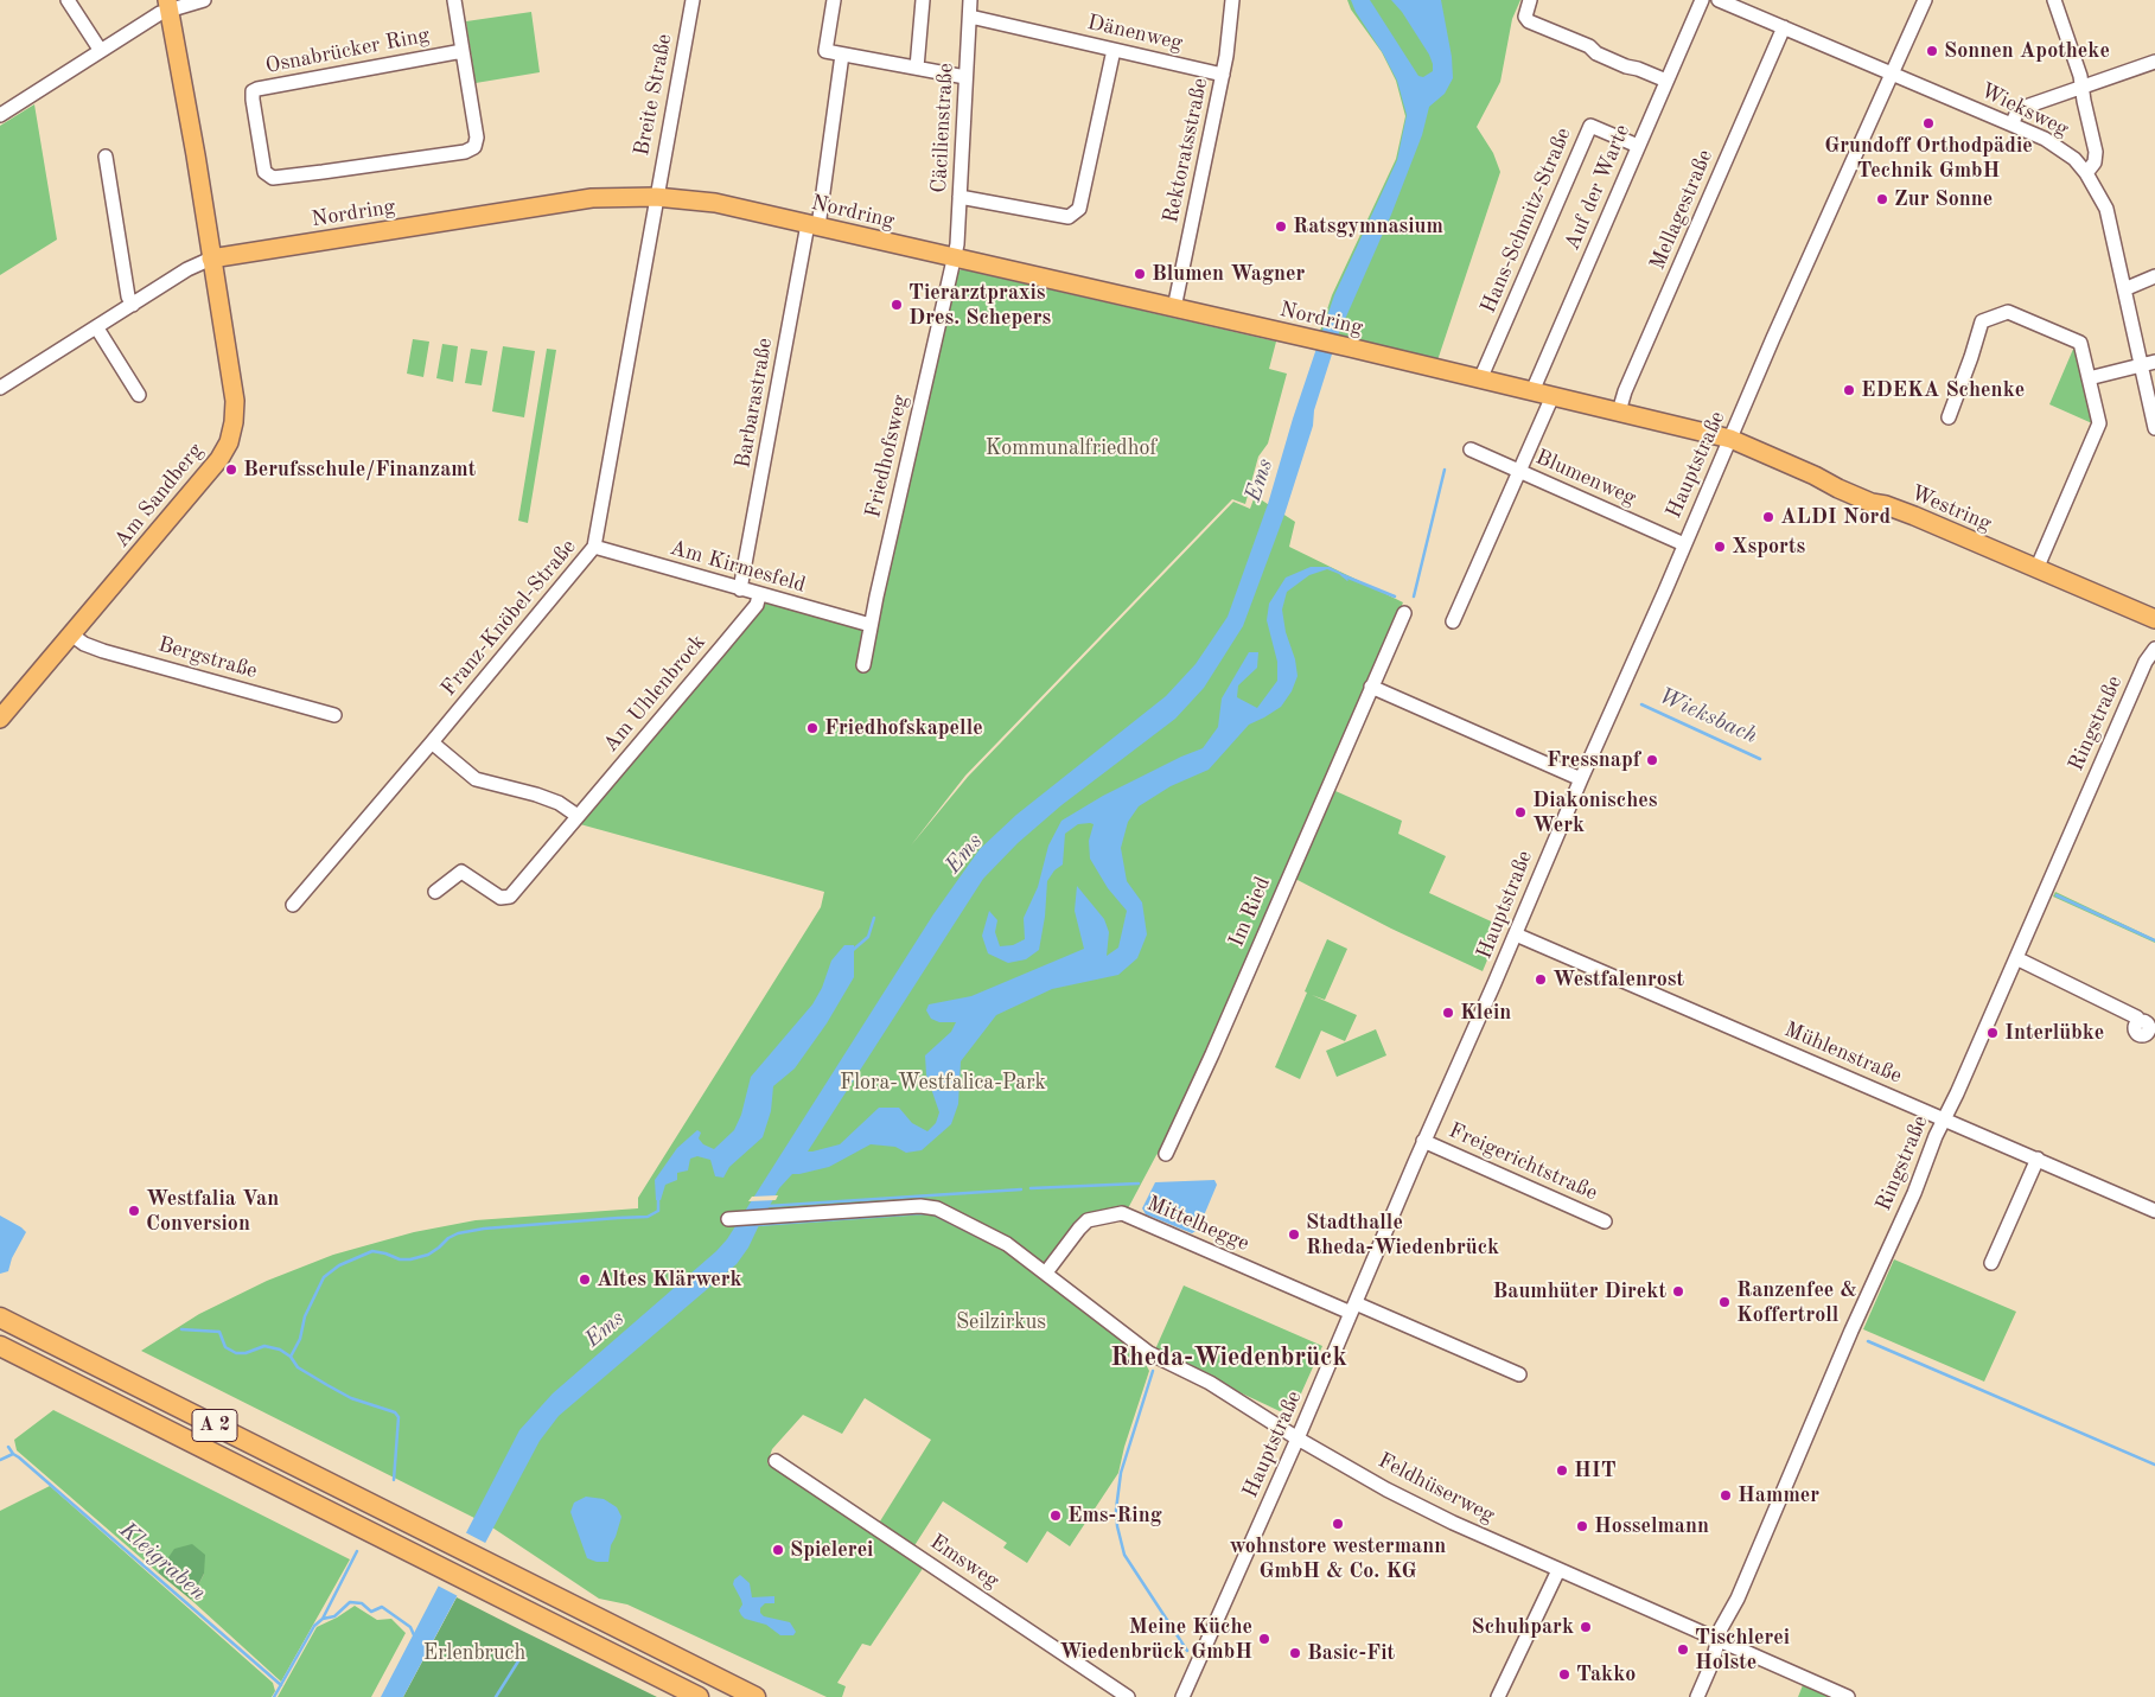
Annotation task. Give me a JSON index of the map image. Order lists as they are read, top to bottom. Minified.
{"streets":{"highway":["A 2"],"main road":["Nordring","Am Sandberg","Westring"],"street":["Dänenweg","Osnabrücker Ring","Breite Straße","Wieksweg","Cäcilienstraße","Rektoratsstraße","Auf der Warte","Mellagestraße","Hans-Schmitz-Straße","Barbarastraße","Friedhofsweg","Hauptstraße","Blumenweg","Am Kirmesfeld","Franz-Knöbel-Straße","Bergstraße","Am Uhlenbrock","Ringstraße","Im Ried","Mühlenstraße","Freigerichtstraße","Mittelhegge","Feldhüserweg","Emsweg"]},"crossings":[["Dänenweg","Cäcilienstraße"],["Dänenweg","Rektoratsstraße"],["Breite Straße","Nordring"],["Breite Straße","Franz-Knöbel-Straße"],["Wieksweg","Mellagestraße"],["Wieksweg","Hauptstraße"],["Cäcilienstraße","Nordring"],["Cäcilienstraße","Friedhofsweg"],["Rektoratsstraße","Nordring"],["Auf der Warte","Nordring"],["Auf der Warte","Hans-Schmitz-Straße"],["Mellagestraße","Nordring"],["Nordring","Hans-Schmitz-Straße"],["Nordring","Barbarastraße"],["Nordring","Friedhofsweg"],["Nordring","Hauptstraße"],["Nordring","Am Sandberg"],["Nordring","Westring"],["Nordring","Franz-Knöbel-Straße"],["Barbarastraße","Am Kirmesfeld"],["Friedhofsweg","Am Kirmesfeld"],["Hauptstraße","Blumenweg"],["Hauptstraße","Westring"],["Hauptstraße","Mühlenstraße"],["Hauptstraße","Freigerichtstraße"],["Hauptstraße","Mittelhegge"],["Hauptstraße","Feldhüserweg"],["Am Sandberg","Bergstraße"],["Am Kirmesfeld","Franz-Knöbel-Straße"],["Am Kirmesfeld","Am Uhlenbrock"],["Ringstraße","Mühlenstraße"],["Ringstraße","Feldhüserweg"]],"districts":["Rheda-Wiedenbrück"],"water":["Ems","Wieksbach","Kleigraben"],"parks":["Kommunalfriedhof","Flora-Westfalica-Park","Seilzirkus","Erlenbruch"],"places":["Sonnen Apotheke","Grundoff Orthodpädie Technik GmbH","Zur Sonne","Ratsgymnasium","Blumen Wagner","Tierarztpraxis Dres. Schepers","EDEKA Schenke","Berufsschule/Finanzamt","ALDI Nord","Xsports","Friedhofskapelle","Fressnapf","Diakonisches Werk","Westfalenrost","Klein","Interlübke","Westfalia Van Conversion","Stadthalle Rheda-Wiedenbrück","Altes Klärwerk","Baumhüter Direkt","Ranzenfee & Koffertroll","HIT","Hammer","Ems-Ring","wohnstore westermann GmbH & Co. KG","Hosselmann","Spielerei","Schuhpark","Meine Küche Wiedenbrück GmbH","Tischlerei Holste","Basic-Fit","Takko"]}
